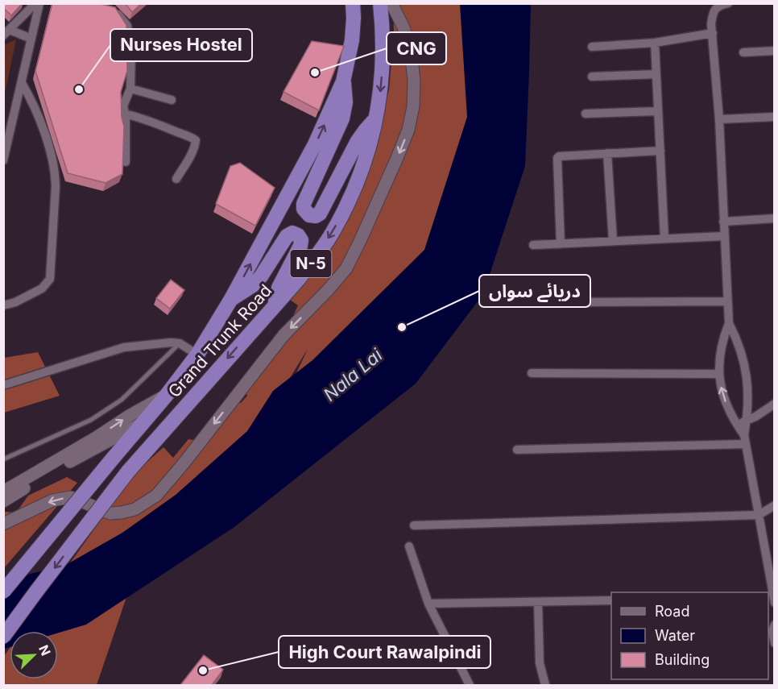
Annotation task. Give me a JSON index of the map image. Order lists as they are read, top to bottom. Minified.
{"streets":{"highway":["N-5","Grand Trunk Road"]},"water":["Nala Lai"],"places":["CNG","Nurses Hostel","دریائے سواں","High Court Rawalpindi"],"legend":["Road","Water","Building"],"north":"top right"}
